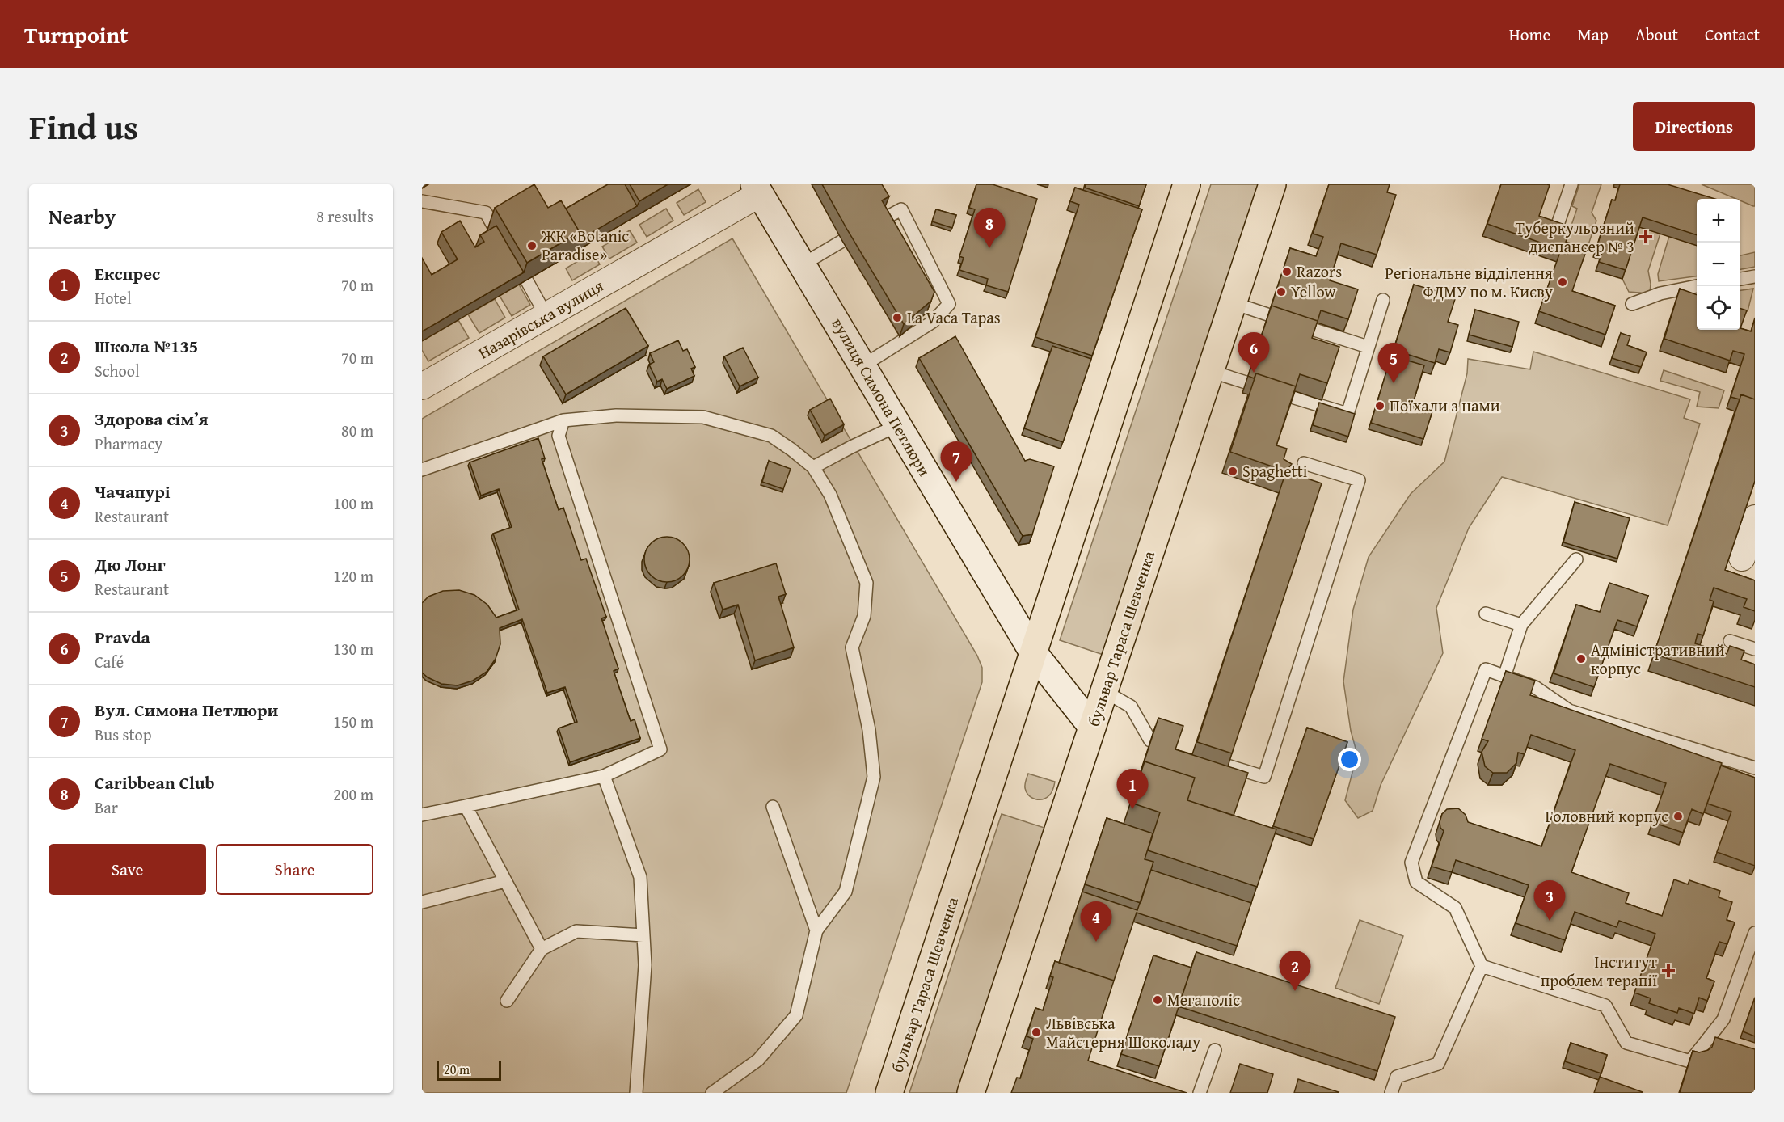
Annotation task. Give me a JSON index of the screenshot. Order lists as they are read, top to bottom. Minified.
{"streets":{"main road":["вулиця Симона Петлюри","бульвар Тараса Шевченка"],"street":["Назарівська вулиця"]},"crossings":[["Назарівська вулиця","вулиця Симона Петлюри"],["вулиця Симона Петлюри","бульвар Тараса Шевченка"]],"places":{"health":["Туберкульозний диспансер № 3","Інститут проблем терапії"],"other":["ЖК «Botanic Paradise»","Razors","Регіональне відділення ФДМУ по м. Києву","Yellow","La Vaca Tapas","Поїхали з нами","Spaghetti","Адміністративний корпус","Головний корпус","Мегаполіс","Львівська Майстерня Шоколаду"]},"scale_bar":"20 m","page":{"header":"Turnpoint","nav":["Home","Map","About","Contact"],"title":"Find us","buttons":["Directions",["Save","Share"]],"heading":["Nearby","8 results"],"map_buttons":["+","−"],"pins":["8","6","5","7","1","3","4","2"],"list":[{"mark":"1","name":"Експрес","note":"Hotel","value":"70 m"},{"mark":"2","name":"Школа №135","note":"School","value":"70 m"},{"mark":"3","name":"Здорова сімʼя","note":"Pharmacy","value":"80 m"},{"mark":"4","name":"Чачапурі","note":"Restaurant","value":"100 m"},{"mark":"5","name":"Дю Лонг","note":"Restaurant","value":"120 m"},{"mark":"6","name":"Pravda","note":"Café","value":"130 m"},{"mark":"7","name":"Вул. Симона Петлюри","note":"Bus stop","value":"150 m"},{"mark":"8","name":"Caribbean Club","note":"Bar","value":"200 m"}],"scale":"20 m"}}
